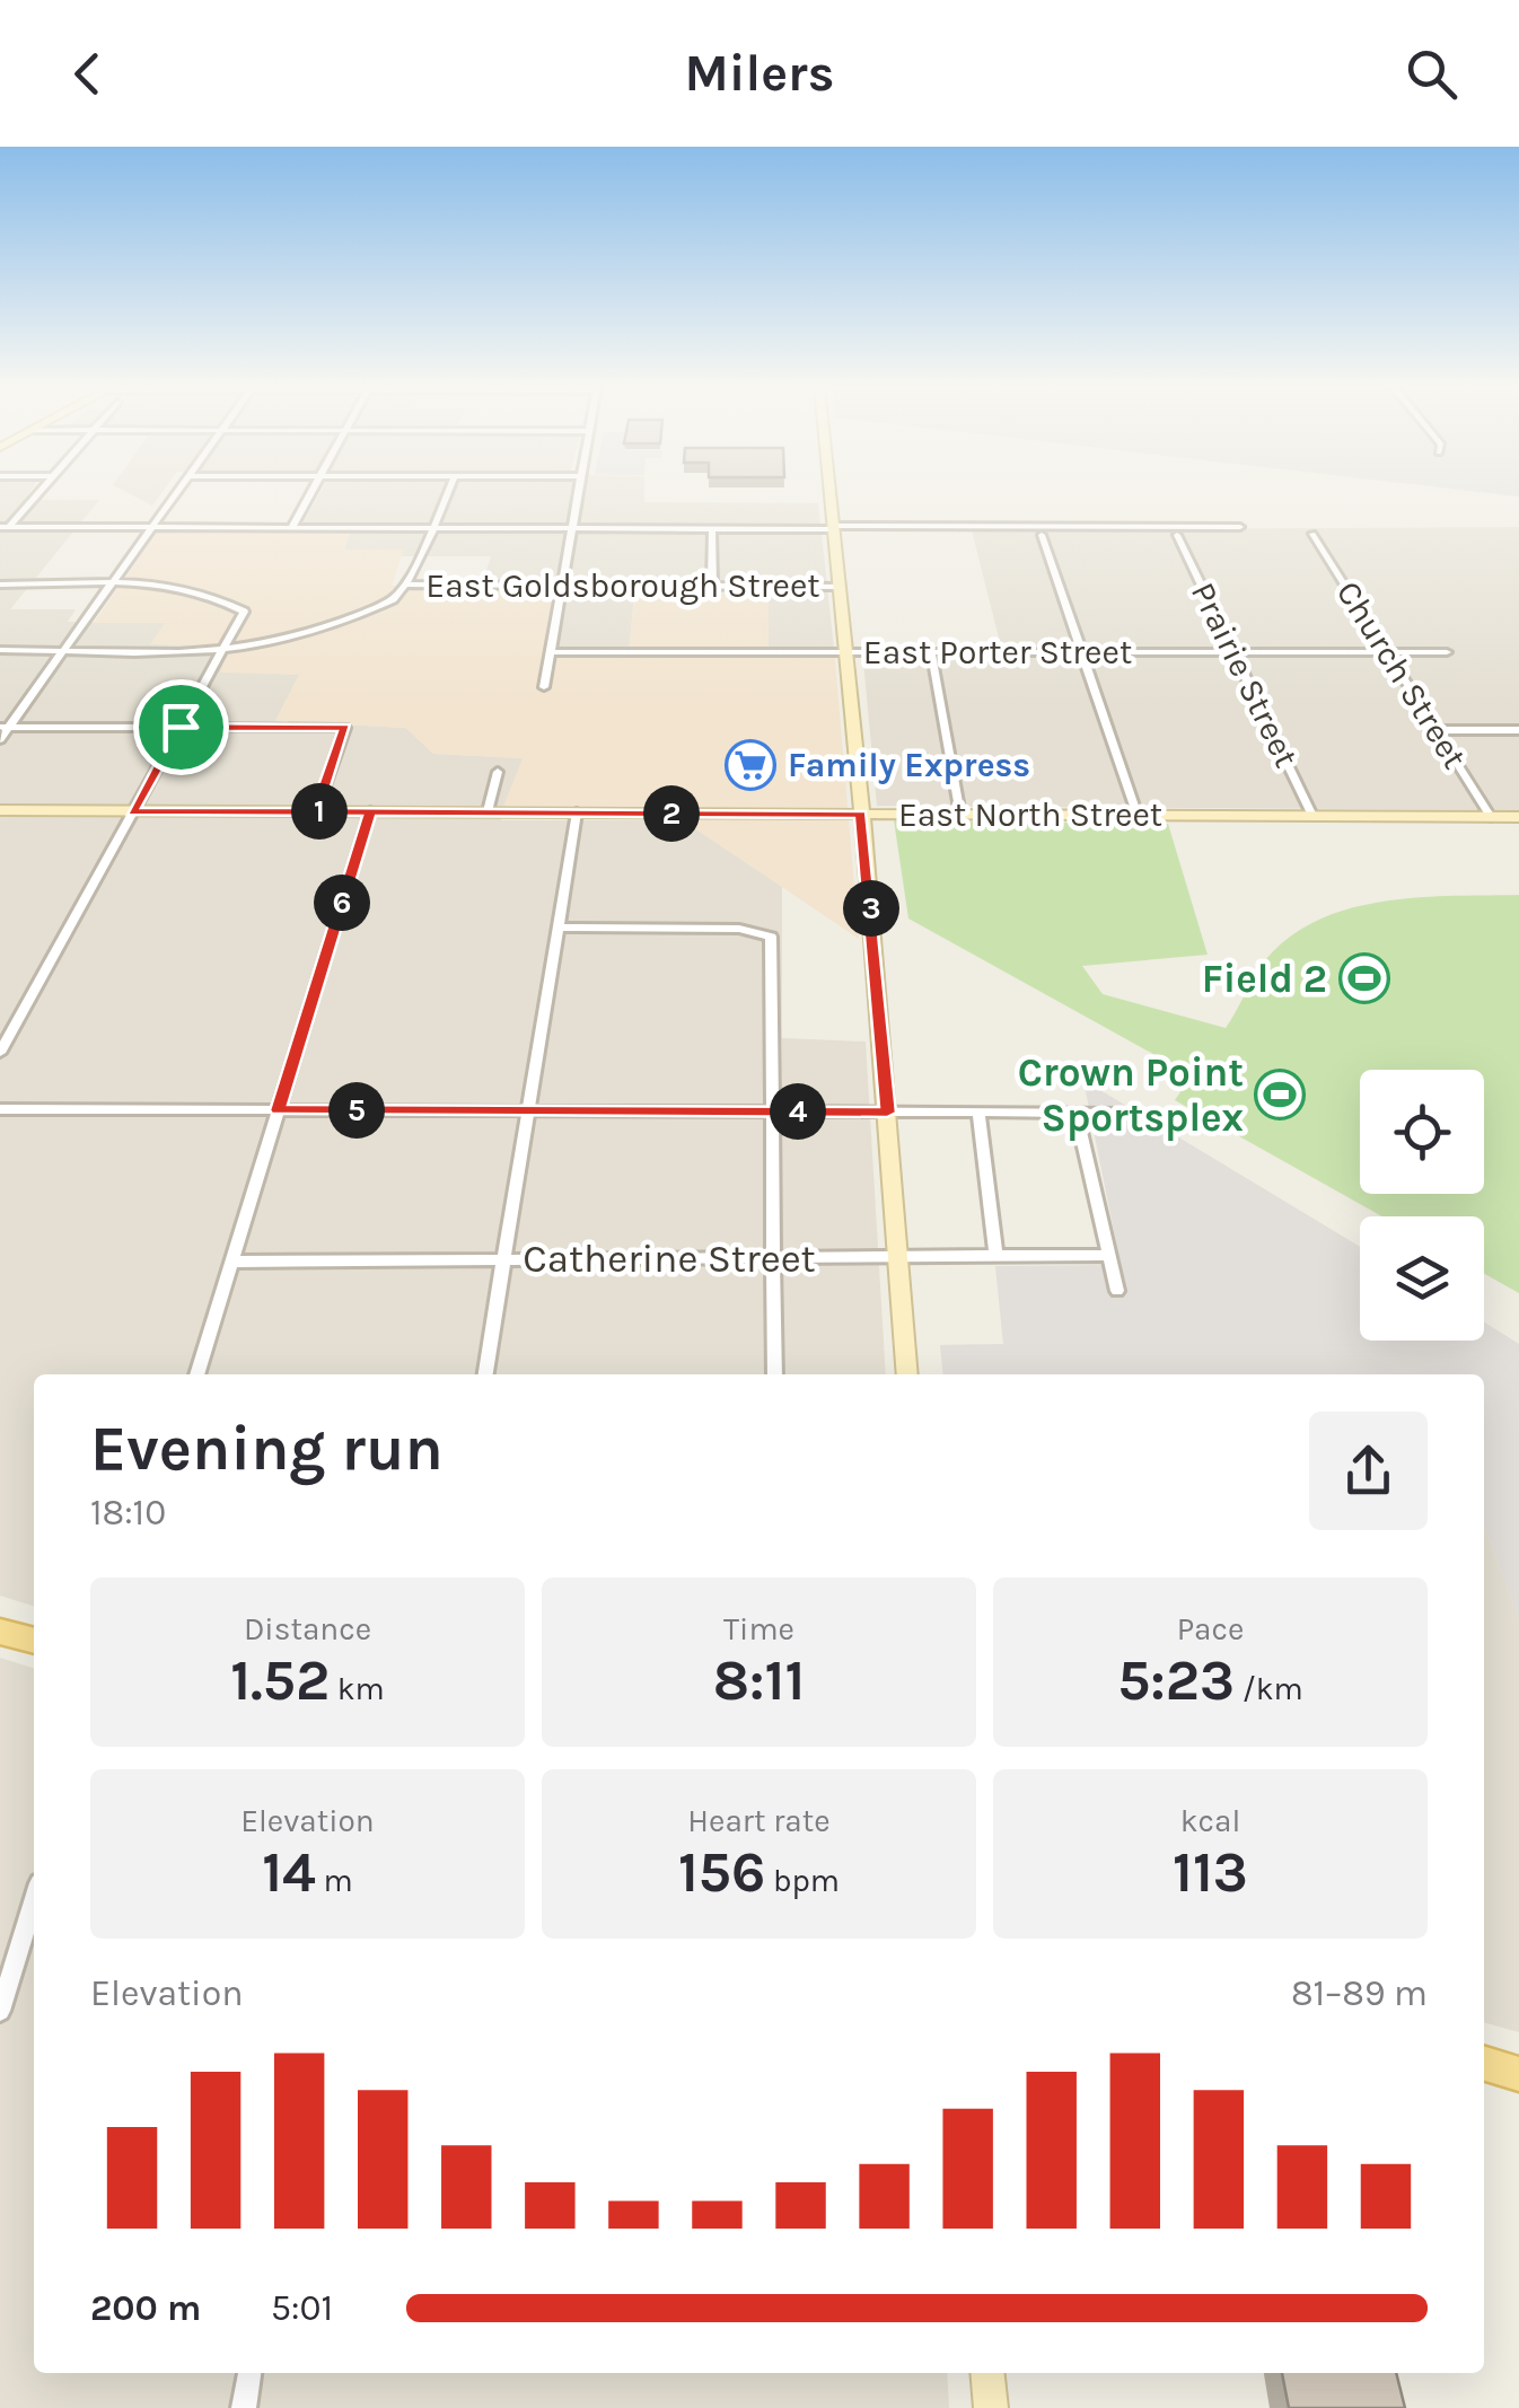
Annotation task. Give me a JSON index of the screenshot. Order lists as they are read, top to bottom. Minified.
{"streets":{"street":["East Goldsborough Street","East Porter Street","Prairie Street","Church Street","East North Street","Catherine Street"]},"crossings":[["East Porter Street","Prairie Street"],["East Porter Street","Church Street"],["Prairie Street","East North Street"],["Church Street","East North Street"]],"places":{"supermarket":["Family Express"],"sports":["Field 2","Crown Point Sportsplex"]},"page":{"header":"Milers","pins":["1","2","6","3","5","4"],"heading":["Evening run","18:10"],"stats":[["Distance","1.52 km"],["Time","8:11"],["Pace","5:23 /km"],["Elevation","14 m"],["Heart rate","156 bpm"],["kcal","113"]],"chart":["Elevation","81–89 m"],"list":[{"name":"200 m","note":"5:01"}]}}
